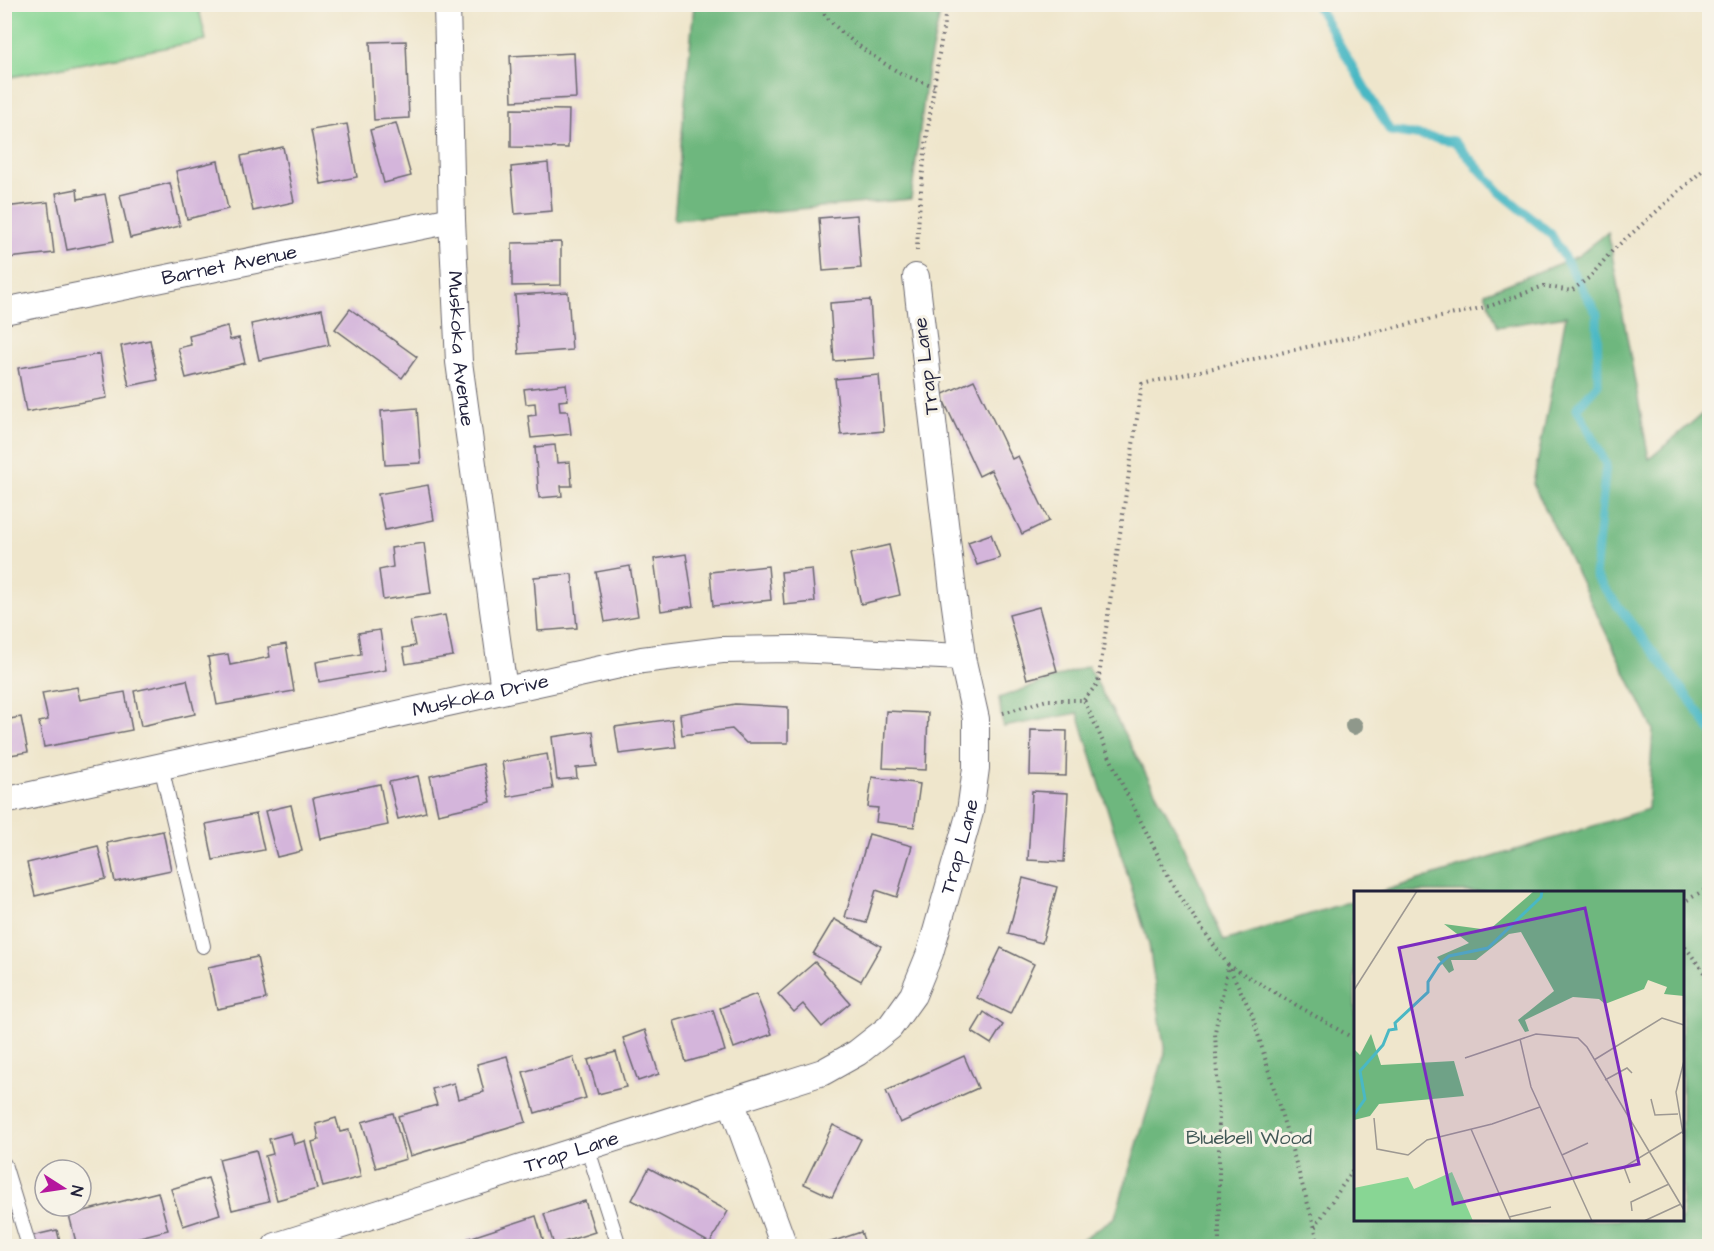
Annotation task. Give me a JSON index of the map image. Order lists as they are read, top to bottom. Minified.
{"streets":{"street":["Barnet Avenue","Muskoka Avenue","Trap Lane","Muskoka Drive"]},"crossings":[["Barnet Avenue","Muskoka Avenue"],["Muskoka Avenue","Muskoka Drive"],["Trap Lane","Muskoka Drive"]],"parks":["Bluebell Wood"],"north":"right"}
